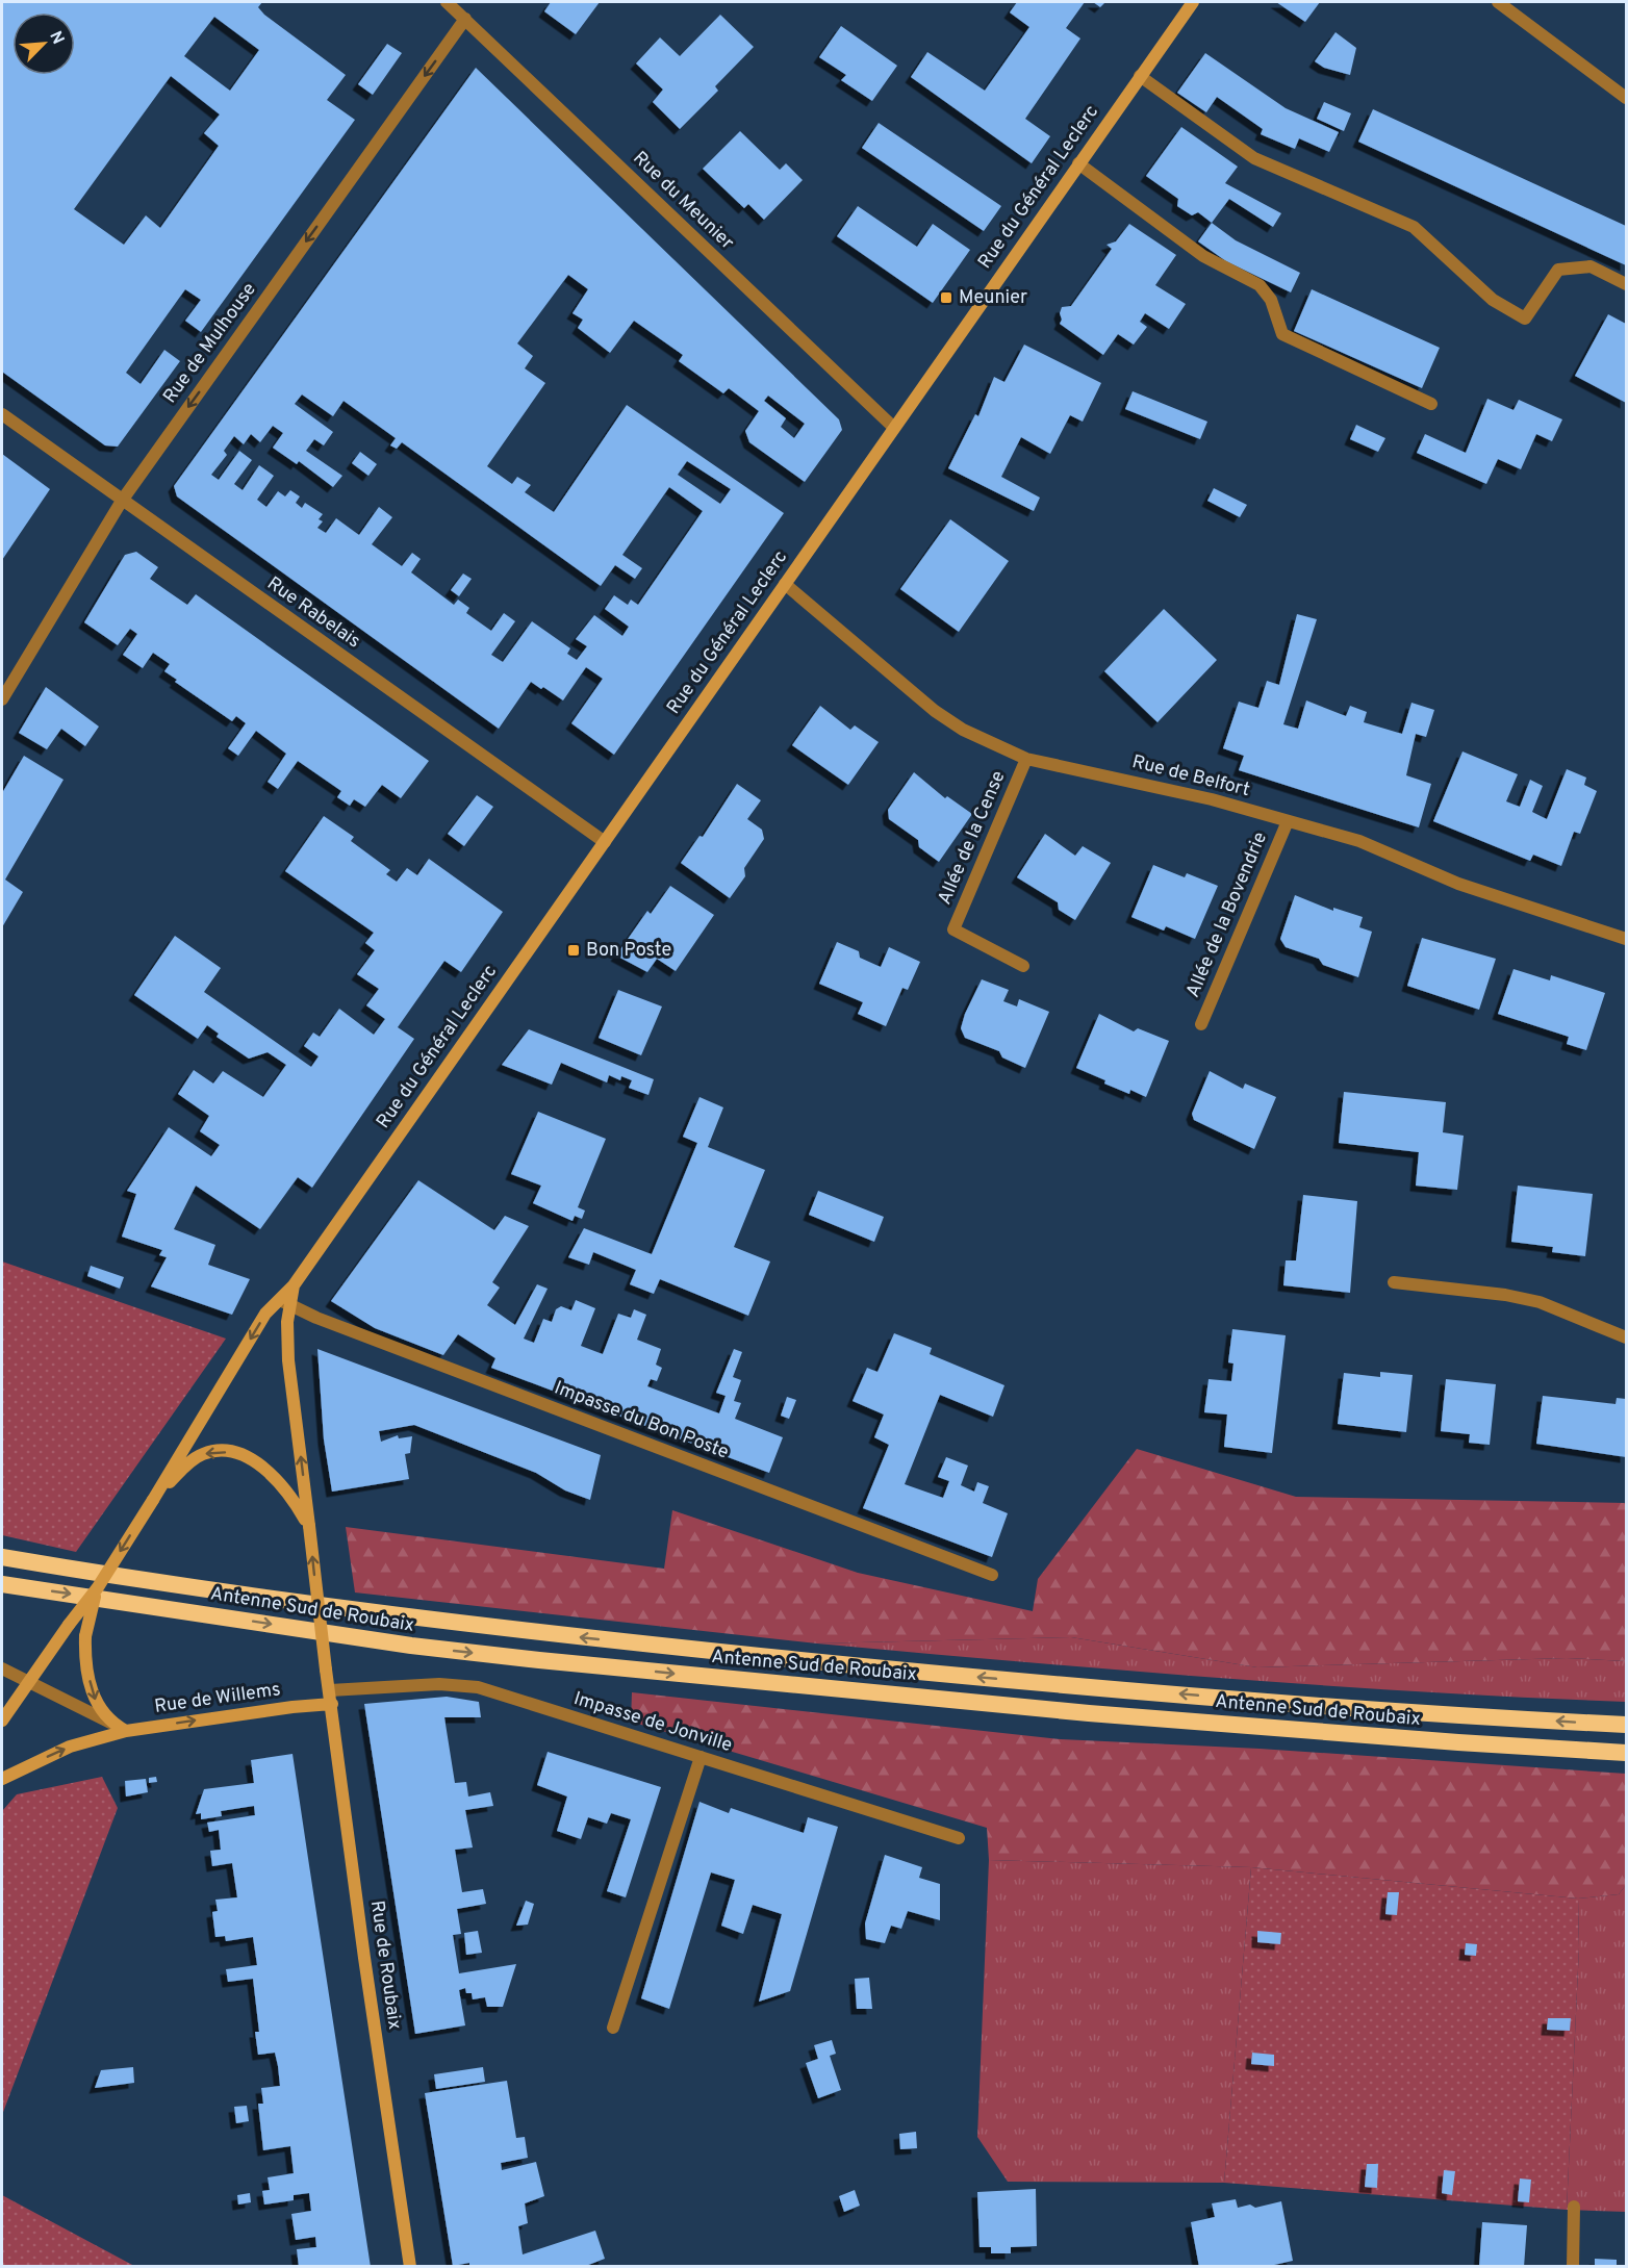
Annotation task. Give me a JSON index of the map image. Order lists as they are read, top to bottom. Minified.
{"streets":{"highway":["Antenne Sud de Roubaix"],"main road":["Rue du Général Leclerc","Rue de Willems","Rue de Roubaix"],"street":["Rue du Meunier","Rue de Mulhouse","Rue Rabelais","Rue de Belfort","Allée de la Cense","Allée de la Bovendrie","Impasse du Bon Poste","Impasse de Jonville"]},"crossings":[["Rue du Général Leclerc","Rue du Meunier"],["Rue du Général Leclerc","Rue Rabelais"],["Rue du Général Leclerc","Rue de Belfort"],["Rue du Général Leclerc","Rue de Roubaix"],["Rue du Meunier","Rue de Mulhouse"],["Rue de Mulhouse","Rue Rabelais"],["Rue de Belfort","Allée de la Cense"],["Rue de Belfort","Allée de la Bovendrie"],["Impasse du Bon Poste","Rue de Roubaix"],["Rue de Willems","Impasse de Jonville"],["Rue de Willems","Rue de Roubaix"],["Impasse de Jonville","Rue de Roubaix"]],"one_way":["Rue de Mulhouse","Rue de Willems","Rue de Roubaix"],"places":{"transit":["Meunier","Bon Poste"]},"north":"top right"}
